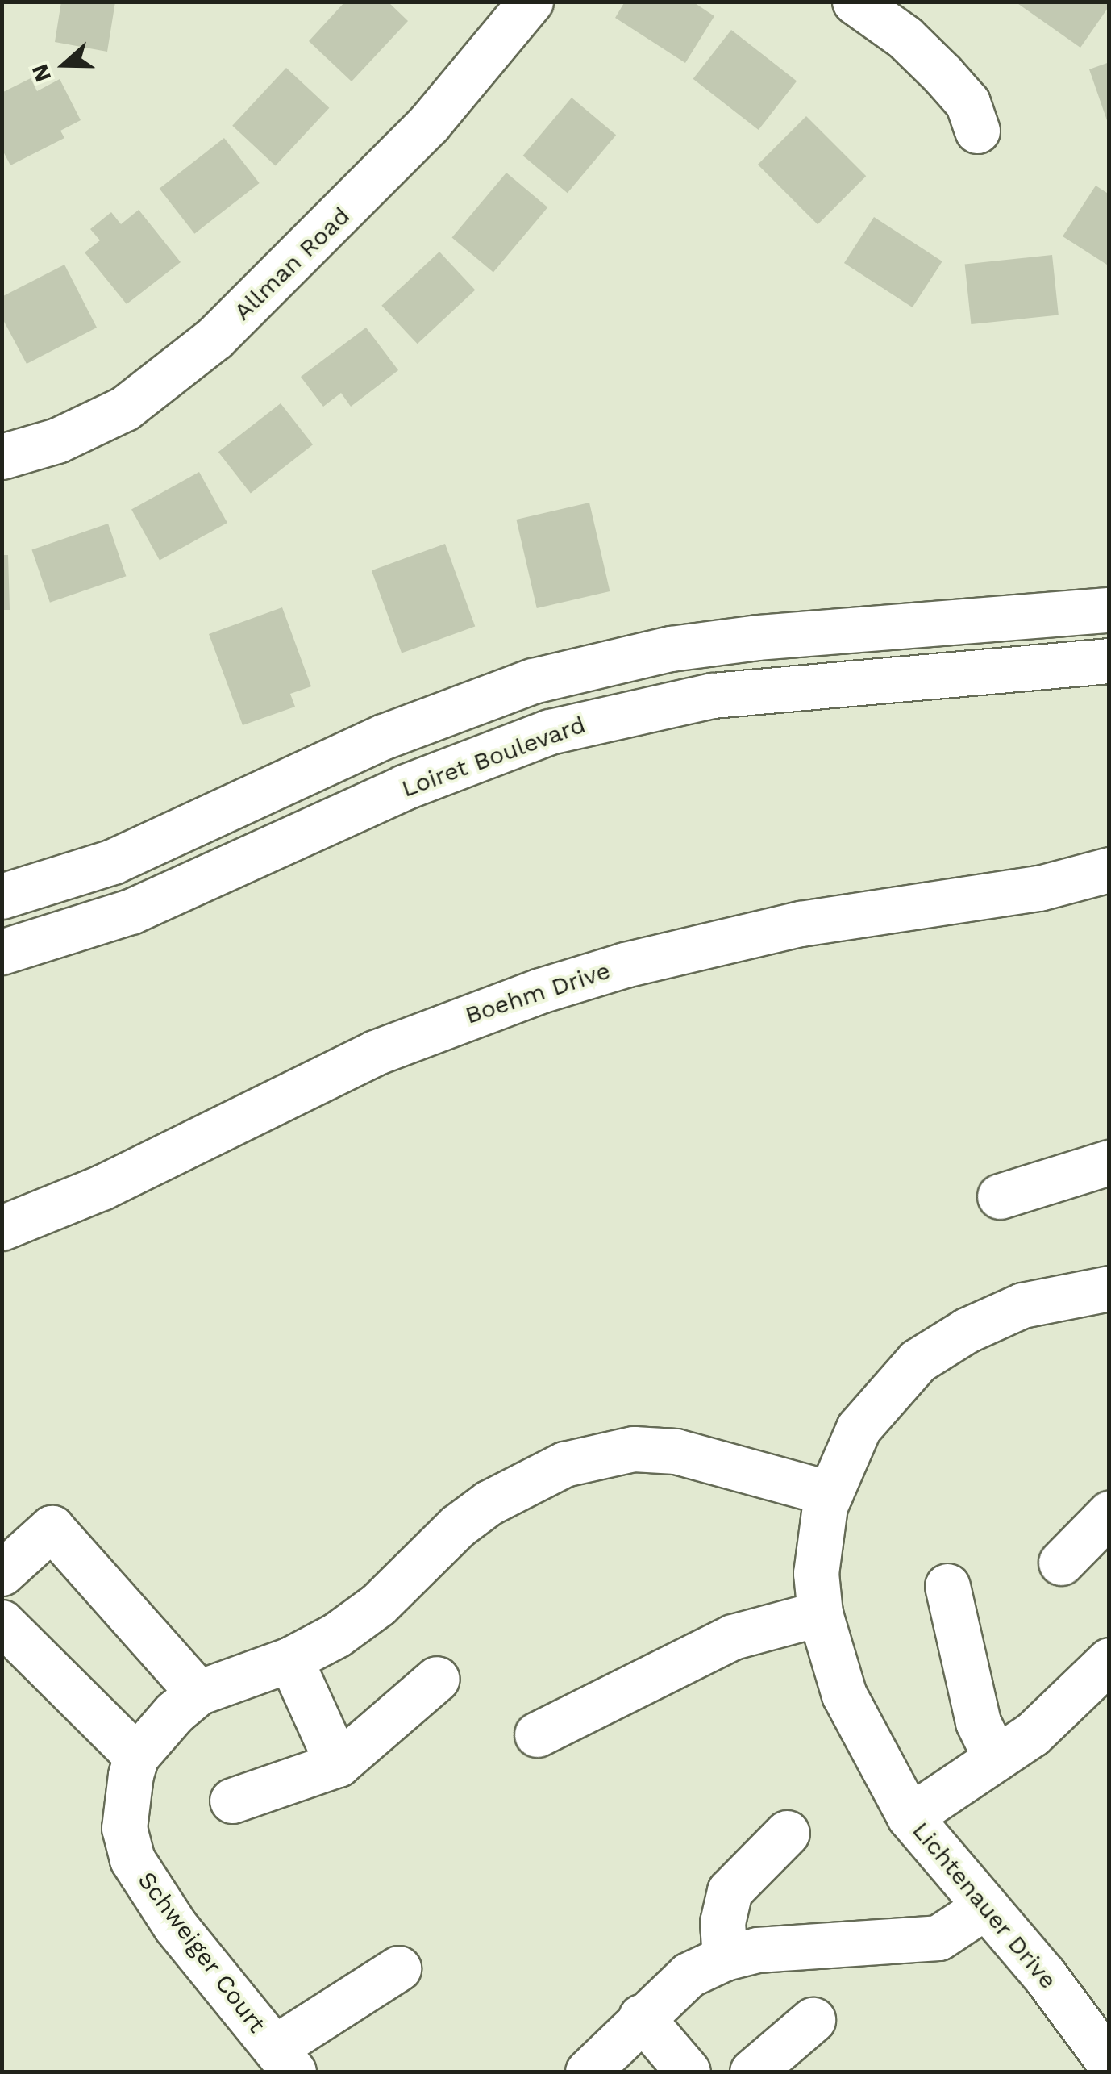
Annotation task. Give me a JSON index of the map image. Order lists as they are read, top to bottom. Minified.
{"streets":{"street":["Allman Road","Loiret Boulevard","Boehm Drive","Lichtenauer Drive","Schweiger Court"]},"crossings":[["Lichtenauer Drive","Schweiger Court"]],"north":"left"}
